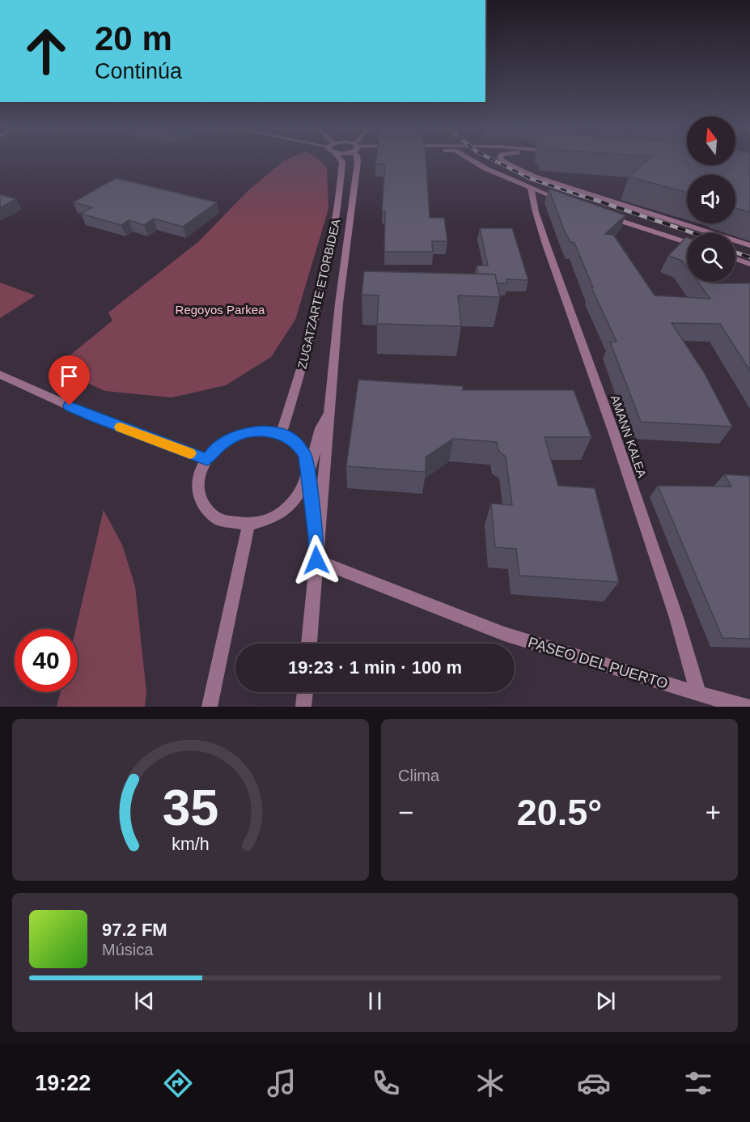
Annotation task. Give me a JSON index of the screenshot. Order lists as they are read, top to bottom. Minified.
{"streets":{"street":["ZUGATZARTE ETORBIDEA","AMANN KALEA","PASEO DEL PUERTO"]},"crossings":[["ZUGATZARTE ETORBIDEA","PASEO DEL PUERTO"],["AMANN KALEA","PASEO DEL PUERTO"]],"parks":["Regoyos Parkea"],"north":"top","page":{"turn":["20 m","Continúa"],"limit":"40","trip":"19:23 · 1 min · 100 m","tile":"Clima","heat":["−","20.5°","+"],"song":["97.2 FM","Música"],"tabs":"19:22","gauge":["35","km/h"]}}
